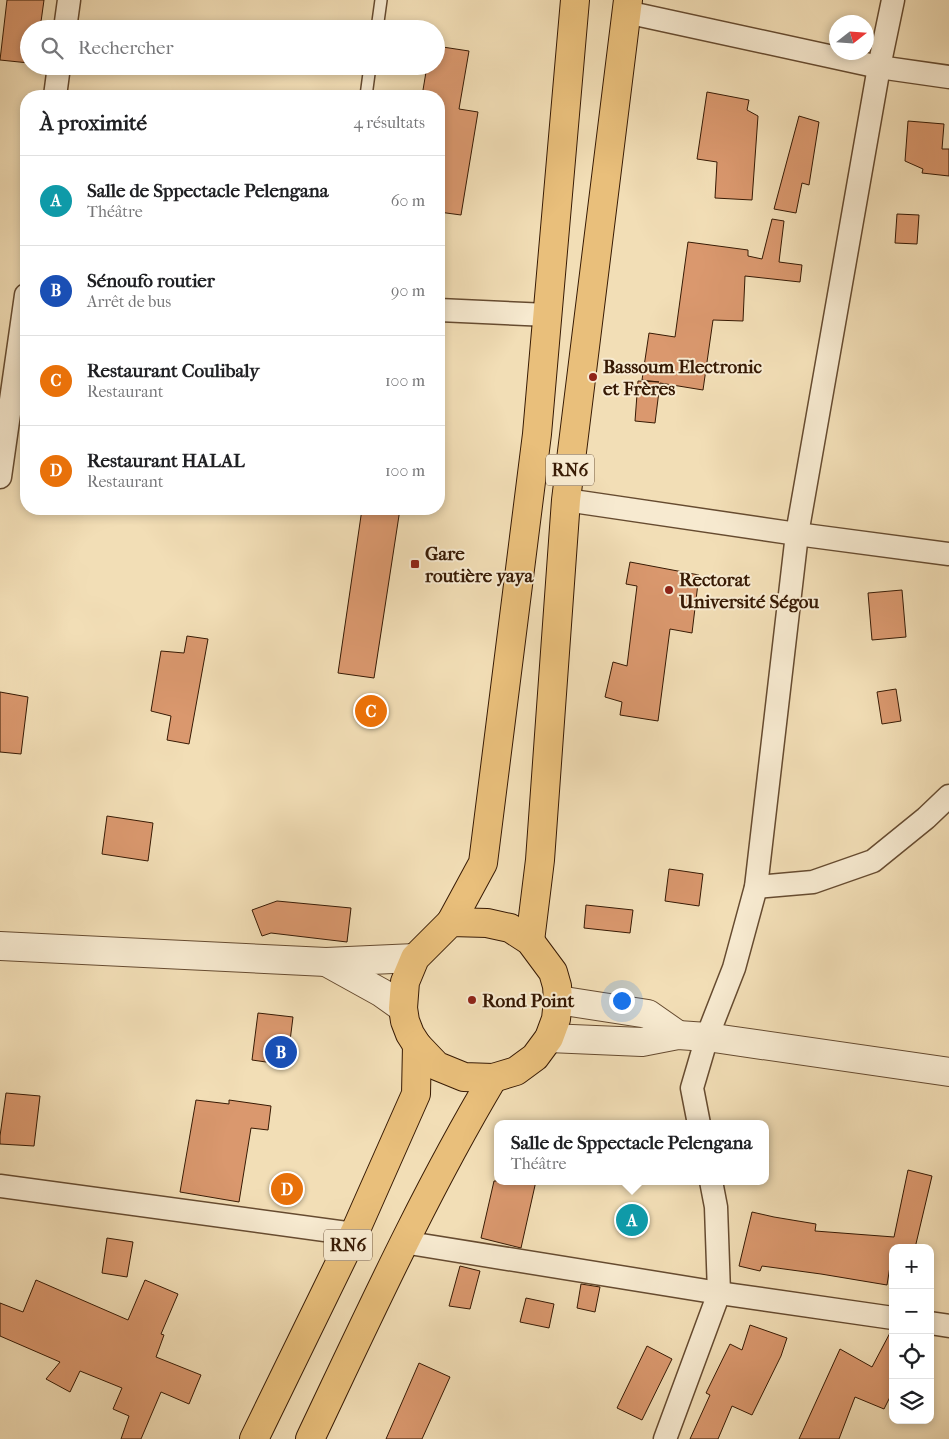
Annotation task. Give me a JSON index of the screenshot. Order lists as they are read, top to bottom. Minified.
{"streets":{"highway":["RN6"]},"places":{"other":["Bassoum Electronic et Frères","Rectorat Université Ségou","Rond Point"],"transit":["Gare routière yaya"]},"north":"right","page":{"search":"Rechercher","heading":["À proximité","4 résultats"],"list":[{"mark":"A","name":"Salle de Sppectacle Pelengana","note":"Théâtre","value":"60 m"},{"mark":"B","name":"Sénoufo routier","note":"Arrêt de bus","value":"90 m"},{"mark":"C","name":"Restaurant Coulibaly","note":"Restaurant","value":"100 m"},{"mark":"D","name":"Restaurant HALAL","note":"Restaurant","value":"100 m"}],"pins":["C","B","D","A"],"popup":["Salle de Sppectacle Pelengana","Théâtre"],"map_buttons":["+","−"]}}
